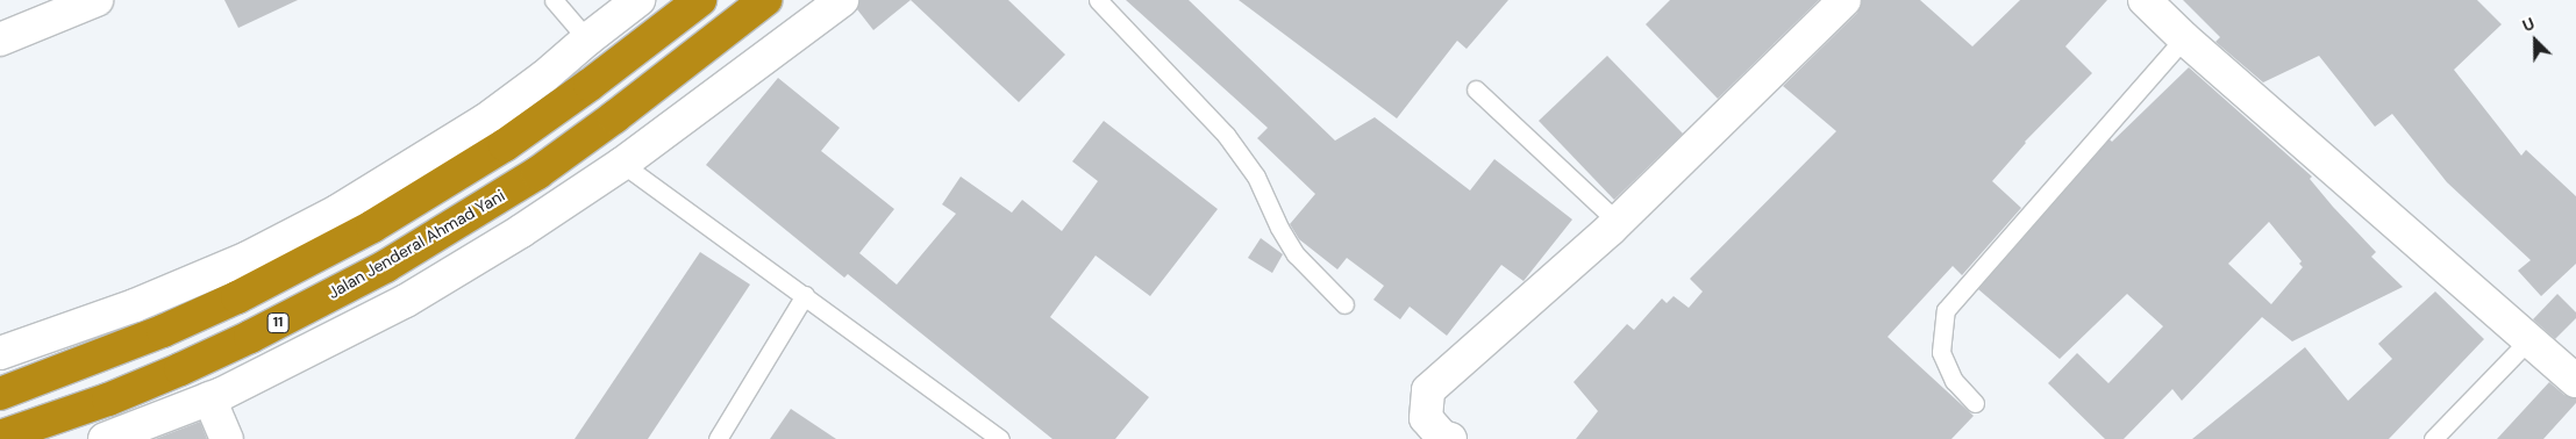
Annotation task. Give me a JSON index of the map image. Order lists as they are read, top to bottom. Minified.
{"streets":{"highway":["Jalan Jenderal Ahmad Yani","11"]},"north":"top left"}
